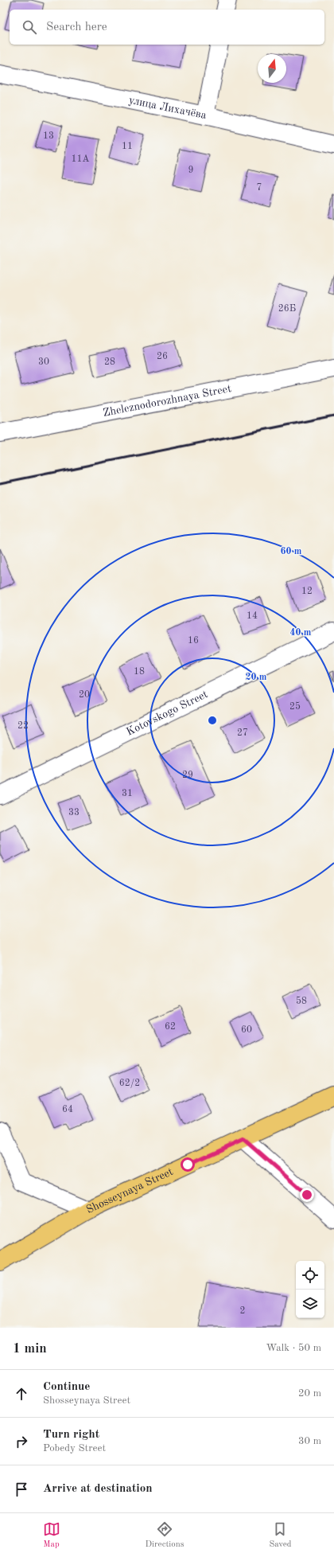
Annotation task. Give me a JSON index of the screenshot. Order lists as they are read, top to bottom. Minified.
{"streets":{"main road":["Shosseynaya Street"],"street":["улица Лихачёва","Zheleznodorozhnaya Street","Kotovskogo Street"]},"house_numbers":["13","11","11А","9","7","26Б","26","30","28","12","14","16","18","20","25","22","27","29","31","33","58","62","60","62/2","64","2"],"north":"top","page":{"search":"Search here","heading":["1 min","Walk · 50 m"],"list":[["Continue","Shosseynaya Street","20 m"],["Turn right","Pobedy Street","30 m"],"Arrive at destination"],"nav":["Map","Directions","Saved"]},"rings":["60 m","40 m","20 m"]}
